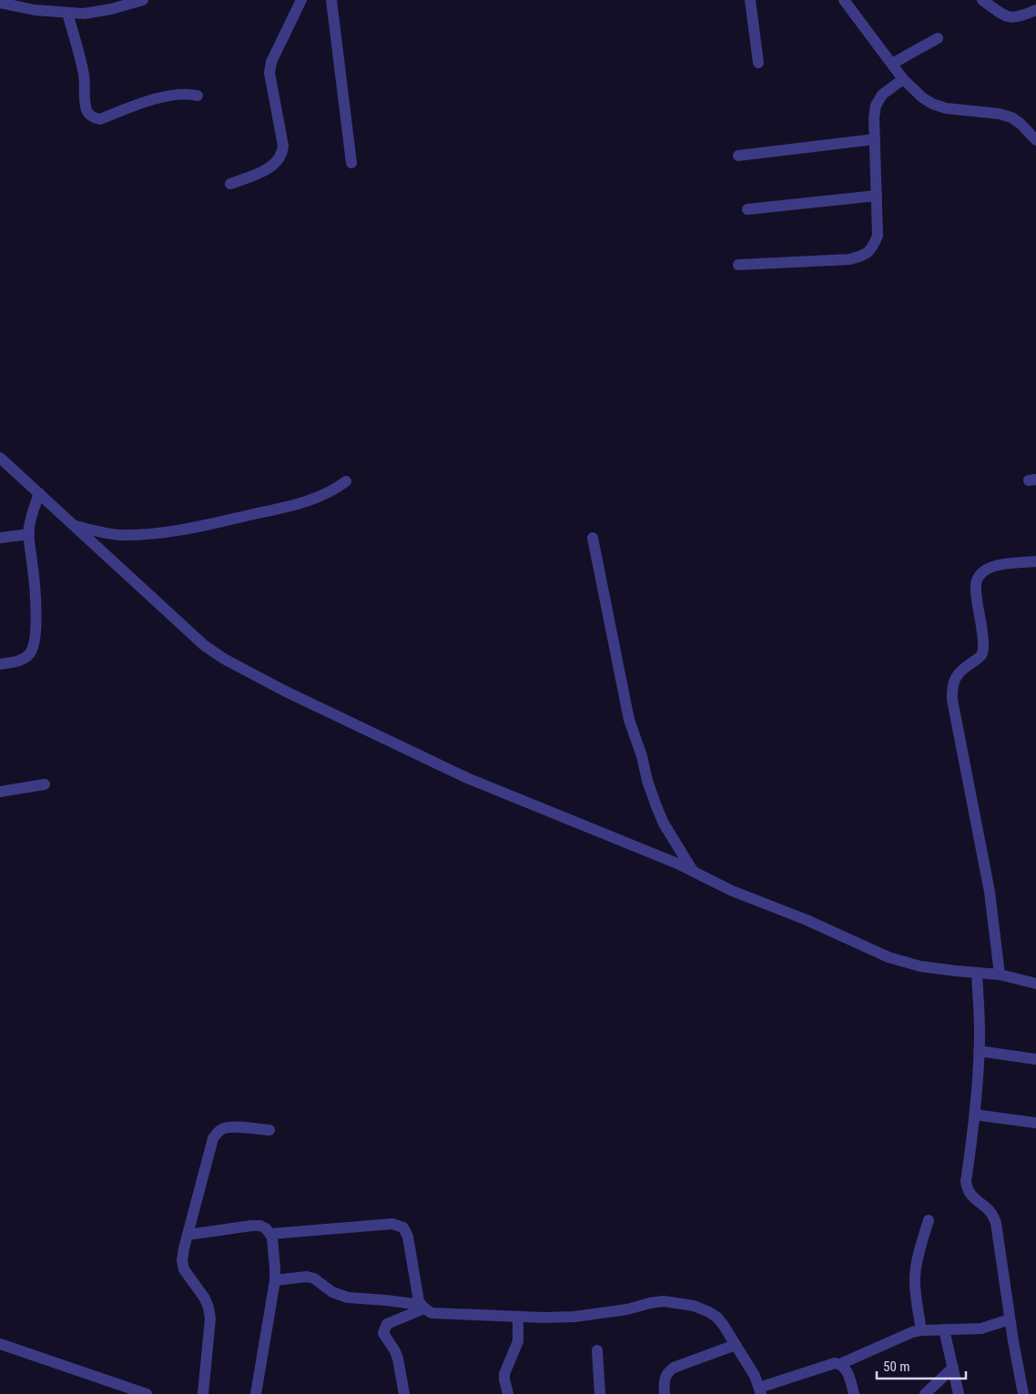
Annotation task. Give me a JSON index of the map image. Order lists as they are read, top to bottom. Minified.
{"scale_bar":"50 m"}
